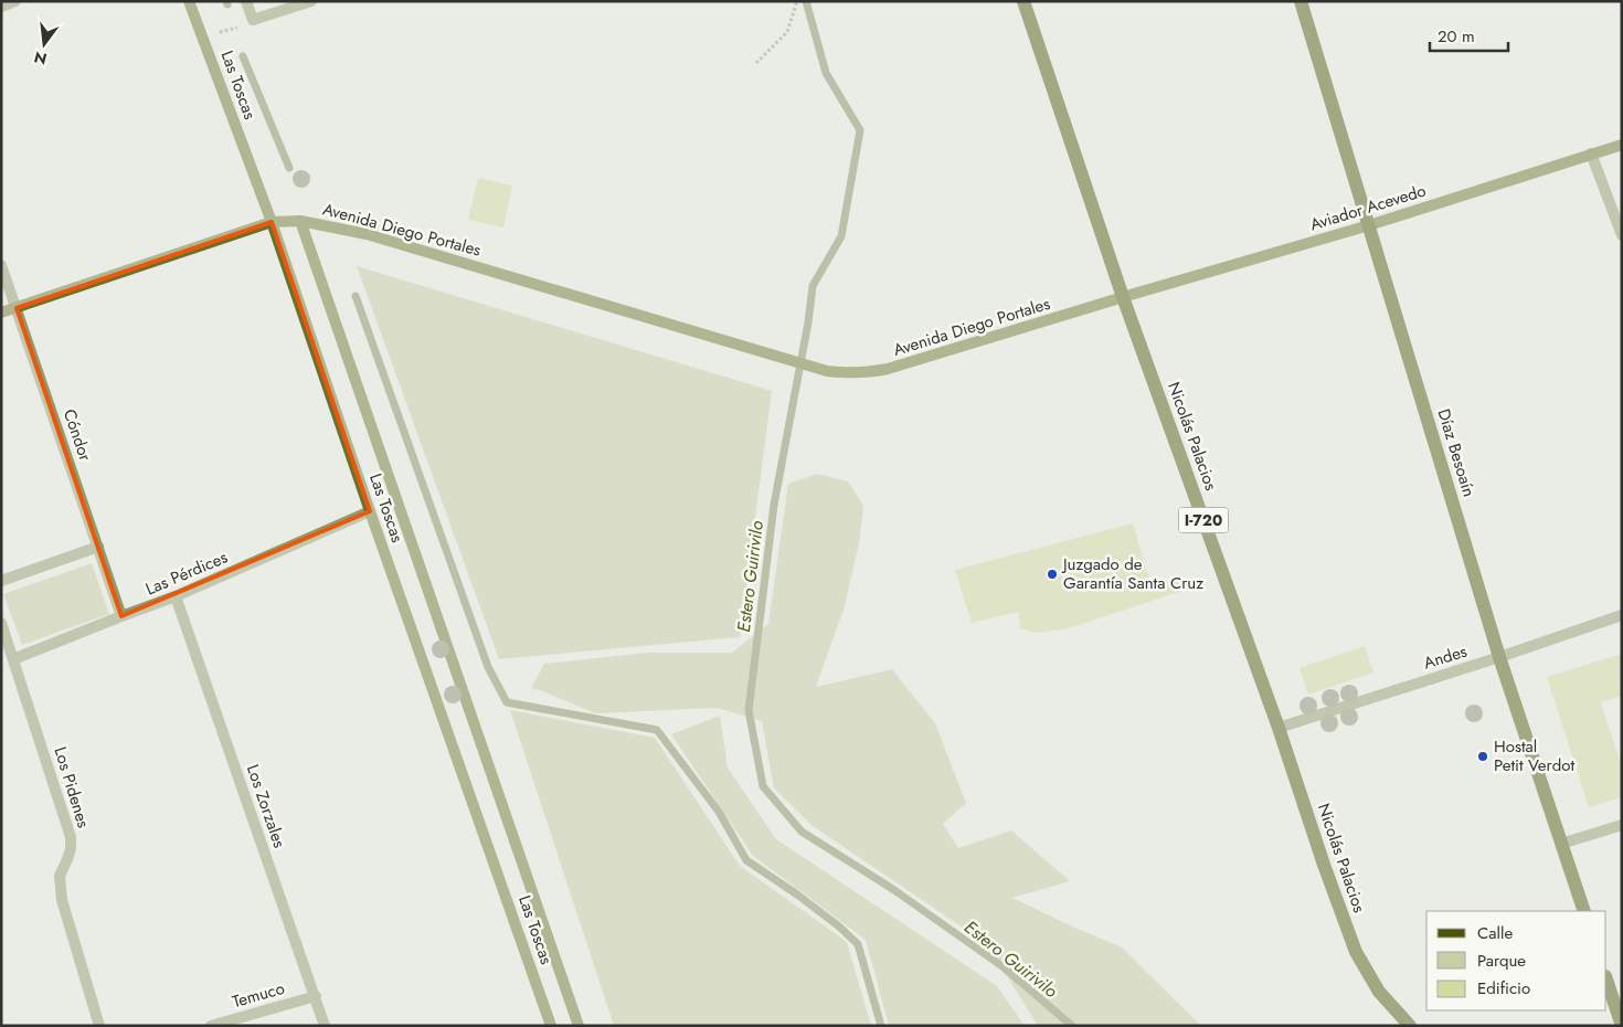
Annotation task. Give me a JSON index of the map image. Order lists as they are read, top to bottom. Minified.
{"streets":{"main road":["Nicolás Palacios","Díaz Besoaín","I-720"],"street":["Las Toscas","Aviador Acevedo","Avenida Diego Portales","Cóndor","Las Pérdices","Andes","Los Pidenes","Los Zorzales","Temuco"]},"crossings":[["Las Toscas","Avenida Diego Portales"],["Las Toscas","Las Pérdices"],["Aviador Acevedo","Avenida Diego Portales"],["Aviador Acevedo","Nicolás Palacios"],["Aviador Acevedo","Díaz Besoaín"],["Avenida Diego Portales","Cóndor"],["Avenida Diego Portales","Nicolás Palacios"],["Cóndor","Las Pérdices"],["Nicolás Palacios","Andes"],["Díaz Besoaín","Andes"],["Las Pérdices","Los Pidenes"],["Las Pérdices","Los Zorzales"],["Los Zorzales","Temuco"]],"water":["Estero Guirivilo"],"places":["Juzgado de Garantía Santa Cruz","Hostal Petit Verdot"],"legend":["Calle","Parque","Edificio"],"scale_bar":"20 m","north":"bottom"}
